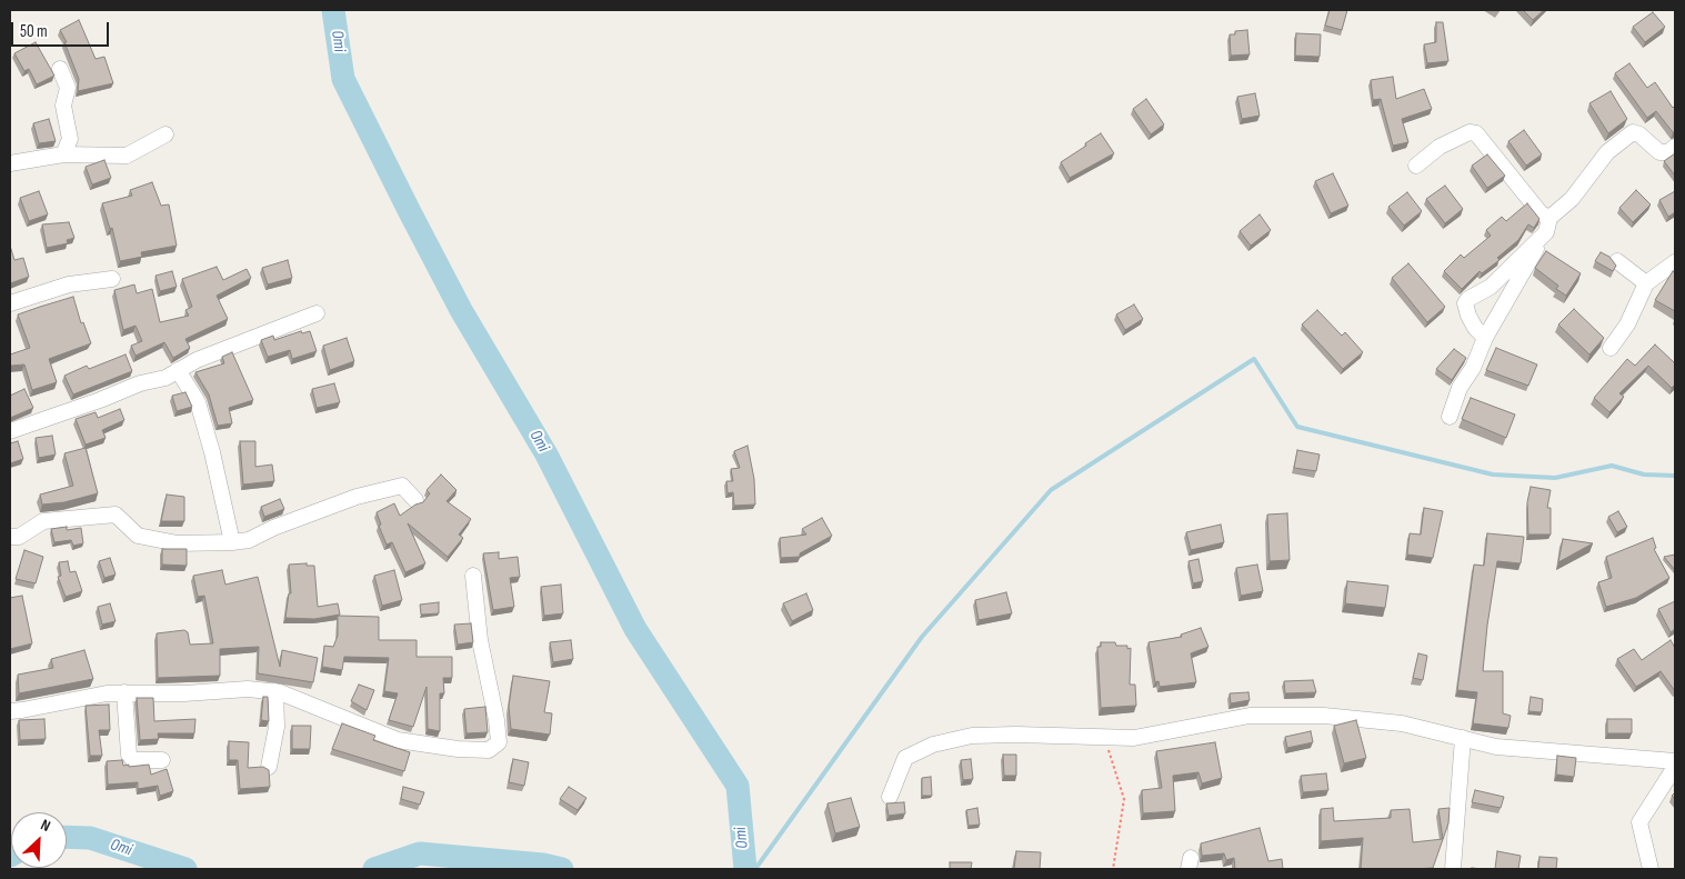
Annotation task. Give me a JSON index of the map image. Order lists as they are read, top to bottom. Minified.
{"water":["Omi"],"scale_bar":"50 m","north":"top right"}
